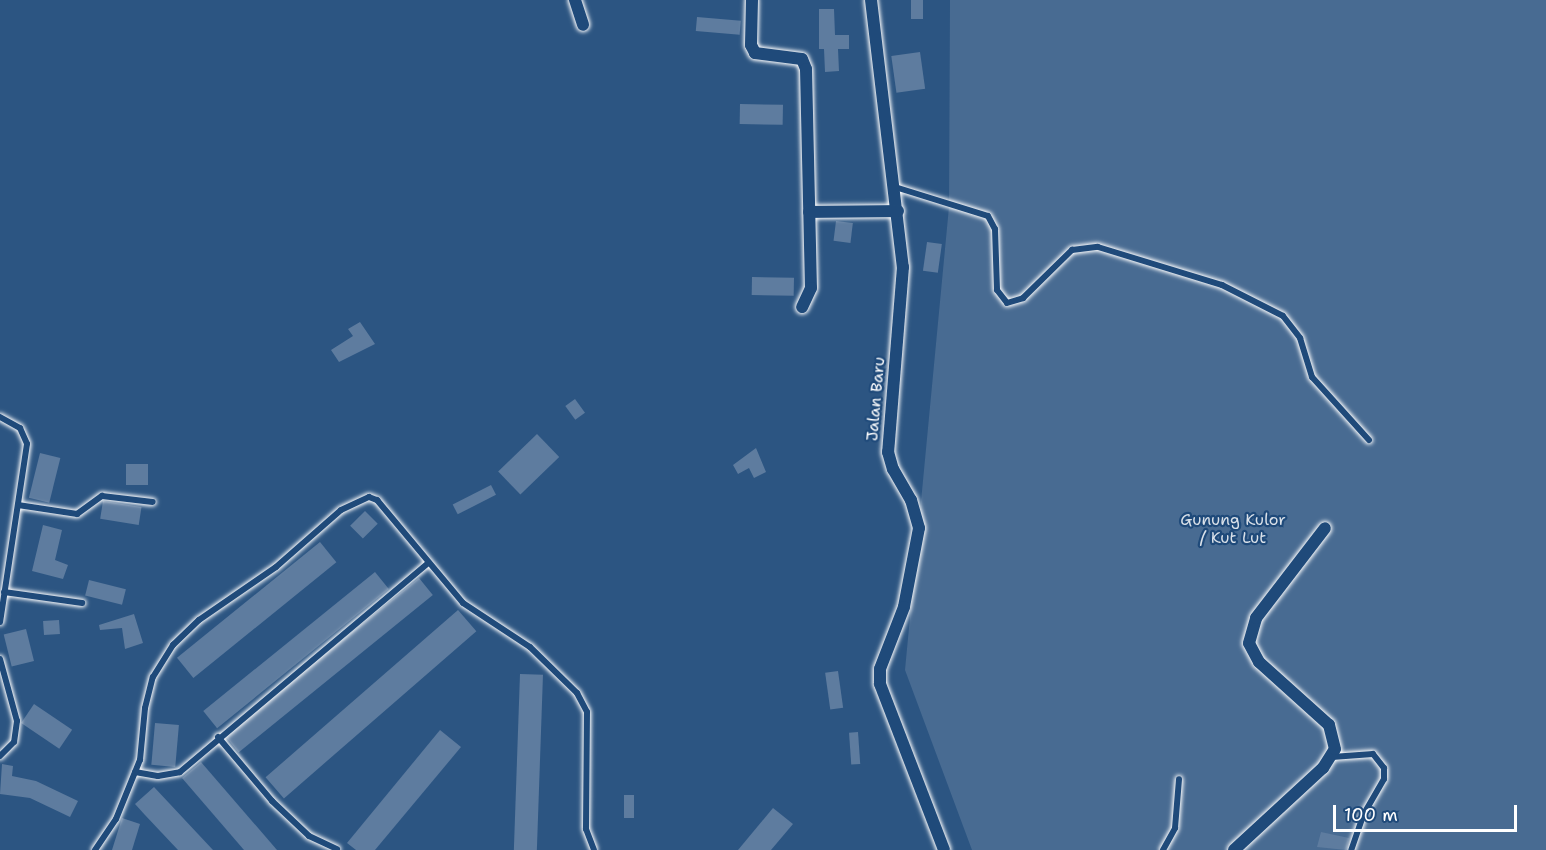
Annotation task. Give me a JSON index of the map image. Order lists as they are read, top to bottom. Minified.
{"streets":{"street":["Jalan Baru"]},"parks":["Gunung Kulor / Kut Lut"],"scale_bar":"100 m"}
